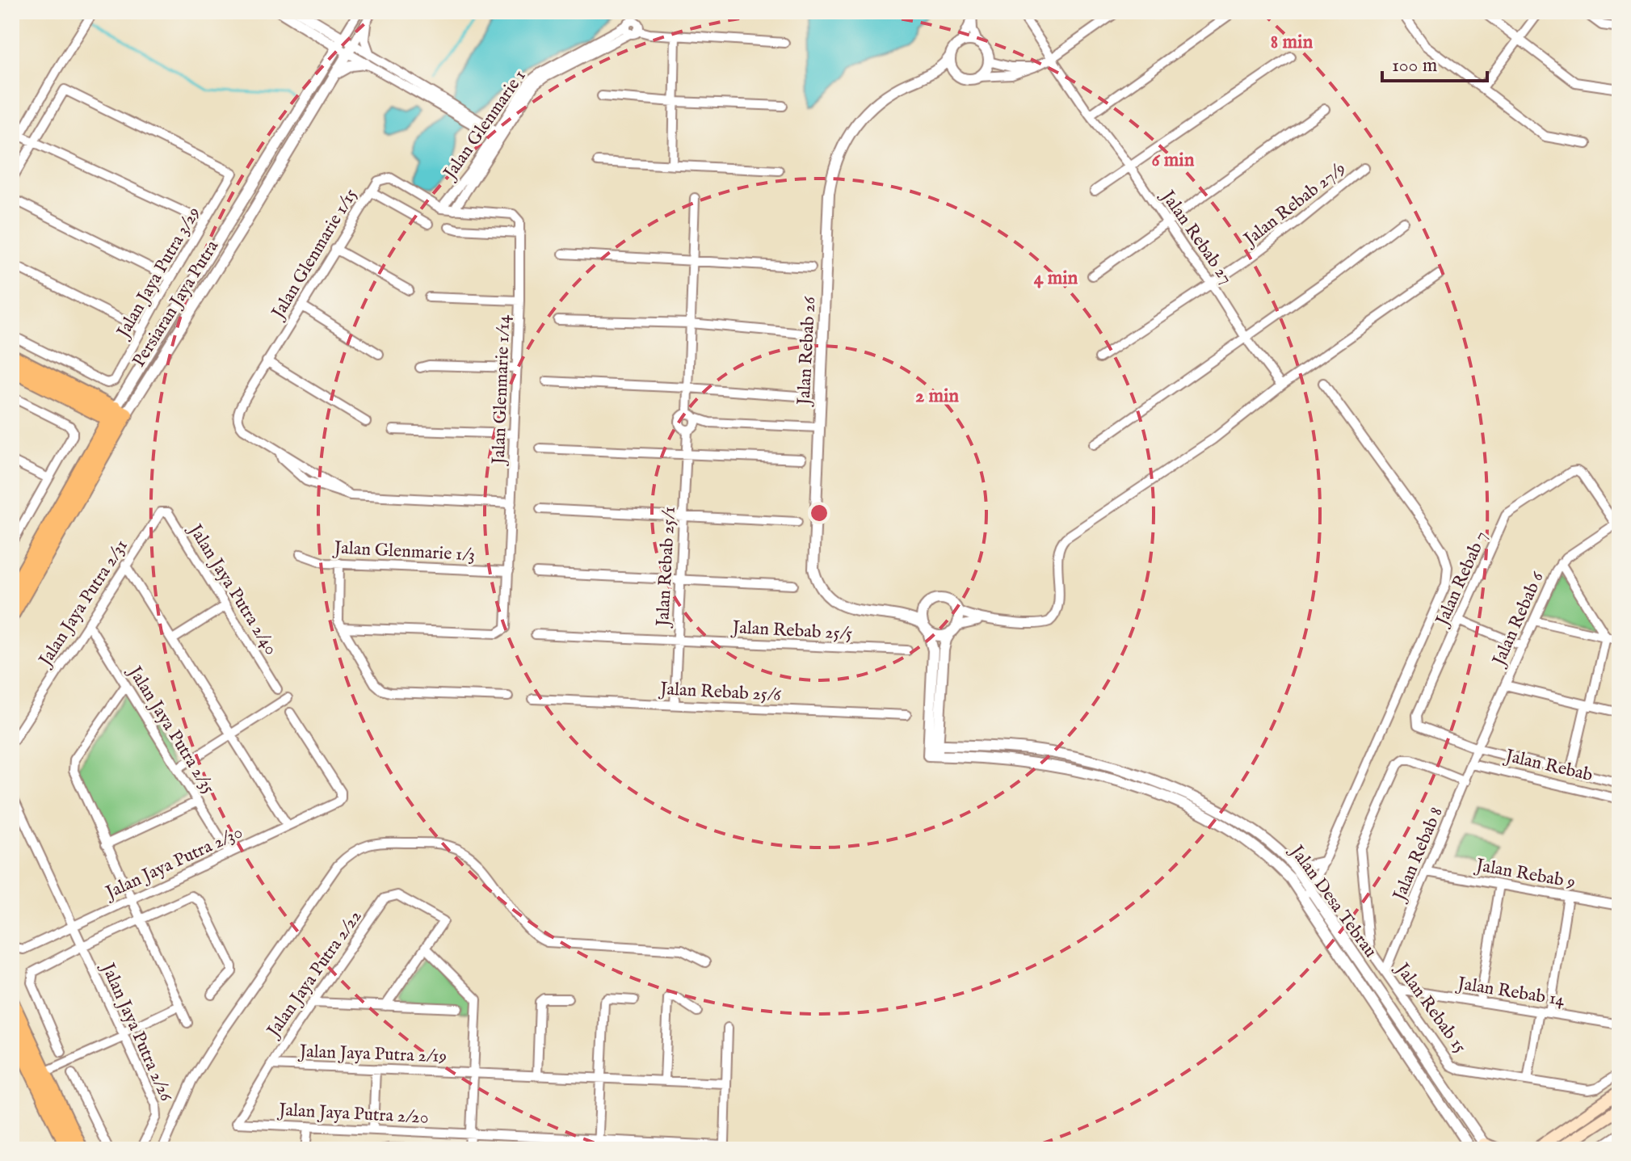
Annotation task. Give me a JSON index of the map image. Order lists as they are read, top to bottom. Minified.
{"streets":{"main road":["Persiaran Jaya Putra"],"street":["Jalan Glenmarie 1","Jalan Rebab 27/9","Jalan Rebab 27","Jalan Glenmarie 1/15","Jalan Jaya Putra 3/29","Jalan Rebab 26","Jalan Glenmarie 1/14","Jalan Glenmarie 1/3","Jalan Rebab 25/1","Jalan Rebab 7","Jalan Jaya Putra 2/40","Jalan Jaya Putra 2/31","Jalan Rebab 6","Jalan Rebab 25/5","Jalan Rebab 25/6","Jalan Jaya Putra 2/35","Jalan Rebab","Jalan Rebab 8","Jalan Jaya Putra 2/30","Jalan Rebab 9","Jalan Desa Tebrau","Jalan Jaya Putra 2/22","Jalan Rebab 14","Jalan Rebab 15","Jalan Jaya Putra 2/26","Jalan Jaya Putra 2/19","Jalan Jaya Putra 2/20"]},"crossings":[["Jalan Glenmarie 1","Jalan Glenmarie 1/15"],["Jalan Rebab 27/9","Jalan Rebab 27"],["Jalan Glenmarie 1/15","Jalan Glenmarie 1/14"],["Jalan Glenmarie 1/14","Jalan Glenmarie 1/3"],["Jalan Rebab 25/1","Jalan Rebab 25/5"],["Jalan Rebab 25/1","Jalan Rebab 25/6"],["Jalan Rebab 7","Jalan Rebab 6"],["Jalan Rebab 7","Jalan Rebab 8"],["Jalan Jaya Putra 2/40","Jalan Jaya Putra 2/31"],["Jalan Jaya Putra 2/31","Jalan Jaya Putra 2/35"],["Jalan Rebab 6","Jalan Rebab 8"],["Jalan Jaya Putra 2/35","Jalan Jaya Putra 2/30"],["Jalan Rebab","Jalan Rebab 8"],["Jalan Rebab 8","Jalan Rebab 9"],["Jalan Rebab 8","Jalan Rebab 15"],["Jalan Jaya Putra 2/30","Jalan Jaya Putra 2/26"],["Jalan Jaya Putra 2/22","Jalan Jaya Putra 2/19"],["Jalan Jaya Putra 2/22","Jalan Jaya Putra 2/20"],["Jalan Rebab 14","Jalan Rebab 15"],["Jalan Jaya Putra 2/19","Jalan Jaya Putra 2/20"]],"scale_bar":"100 m","rings":["8 min","6 min","4 min","2 min"]}
